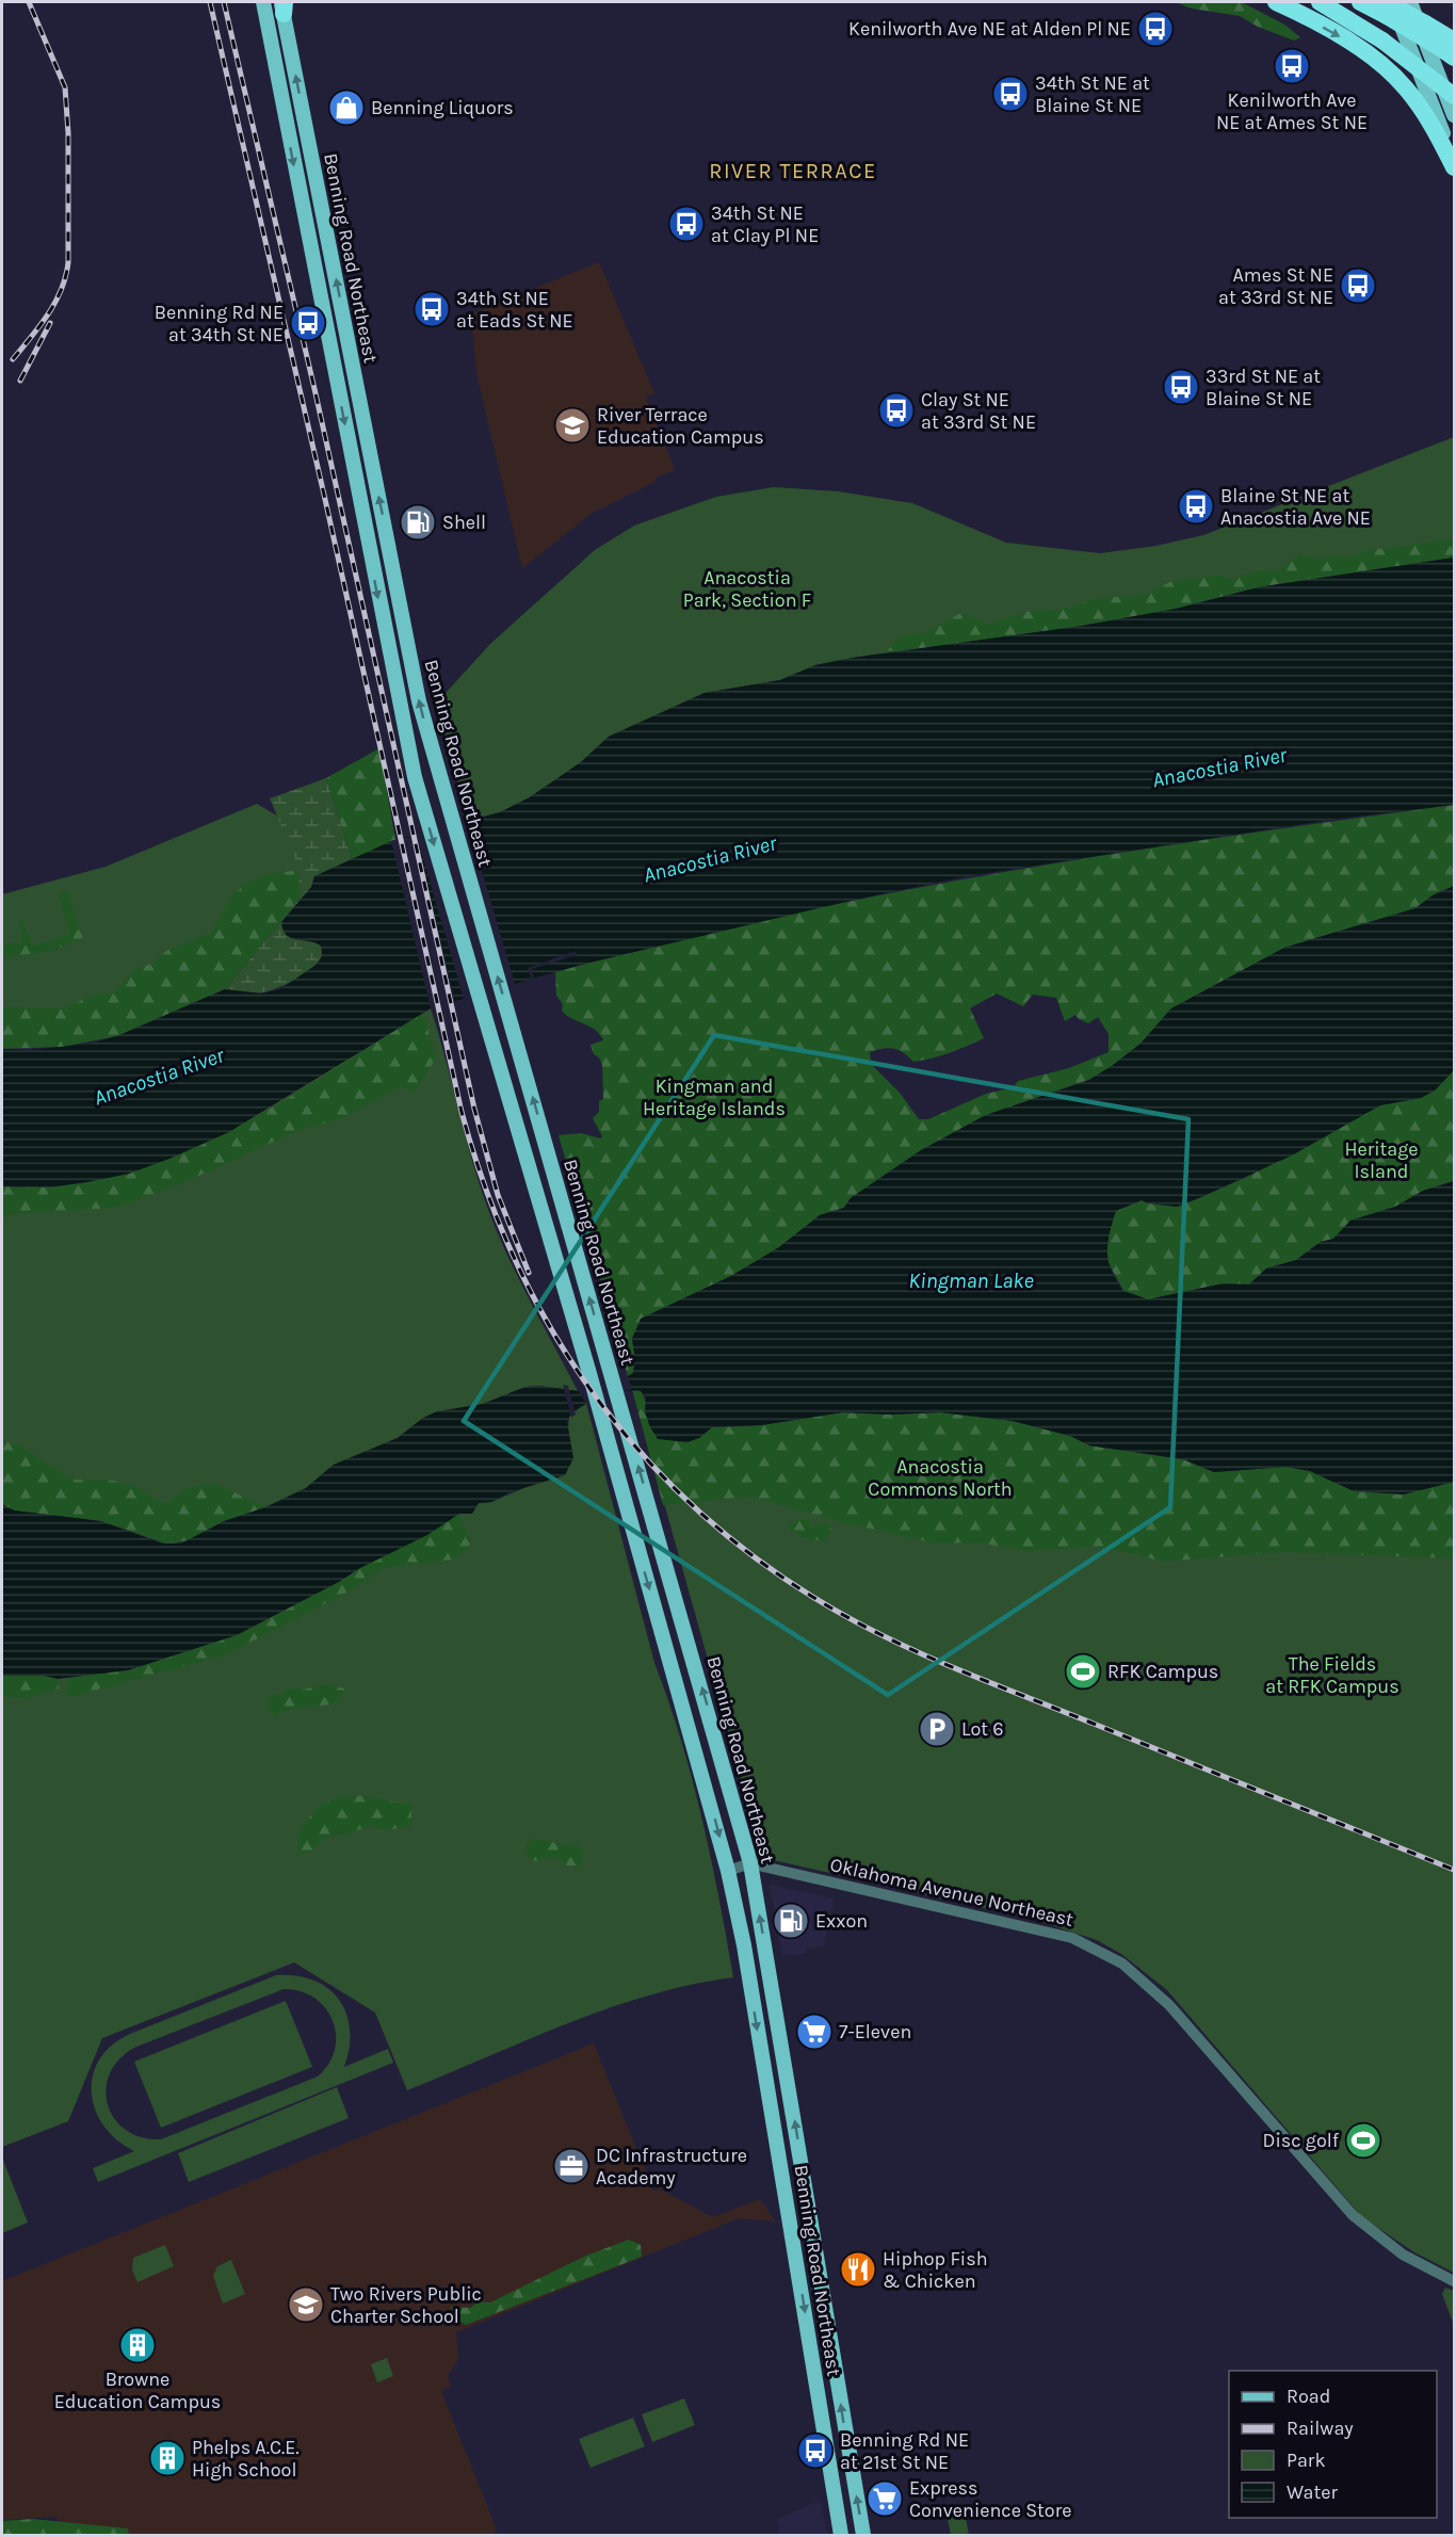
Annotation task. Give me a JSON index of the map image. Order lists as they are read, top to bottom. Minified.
{"streets":{"main road":["Benning Road Northeast"],"street":["Oklahoma Avenue Northeast"]},"crossings":[["Benning Road Northeast","Oklahoma Avenue Northeast"]],"districts":["RIVER TERRACE"],"water":["Anacostia River","Kingman Lake"],"parks":["Anacostia Park, Section F","Kingman and Heritage Islands","Heritage Island","Anacostia Commons North","The Fields at RFK Campus"],"places":{"bus stop":["Kenilworth Ave NE at Alden Pl NE","Kenilworth Ave NE at Ames St NE","34th St NE at Blaine St NE","34th St NE at Clay Pl NE","Ames St NE at 33rd St NE","34th St NE at Eads St NE","Benning Rd NE at 34th St NE","33rd St NE at Blaine St NE","Clay St NE at 33rd St NE","Blaine St NE at Anacostia Ave NE","Benning Rd NE at 21st St NE"],"shop":["Benning Liquors"],"school or university":["River Terrace Education Campus","Two Rivers Public Charter School"],"fuel station":["Shell","Exxon"],"sports":["RFK Campus","Disc golf"],"parking":["Lot 6"],"supermarket":["7-Eleven","Express Convenience Store"],"office":["DC Infrastructure Academy"],"restaurant":["Hiphop Fish & Chicken"],"building":["Browne Education Campus","Phelps A.C.E. High School"]},"legend":["Road","Railway","Park","Water"]}
